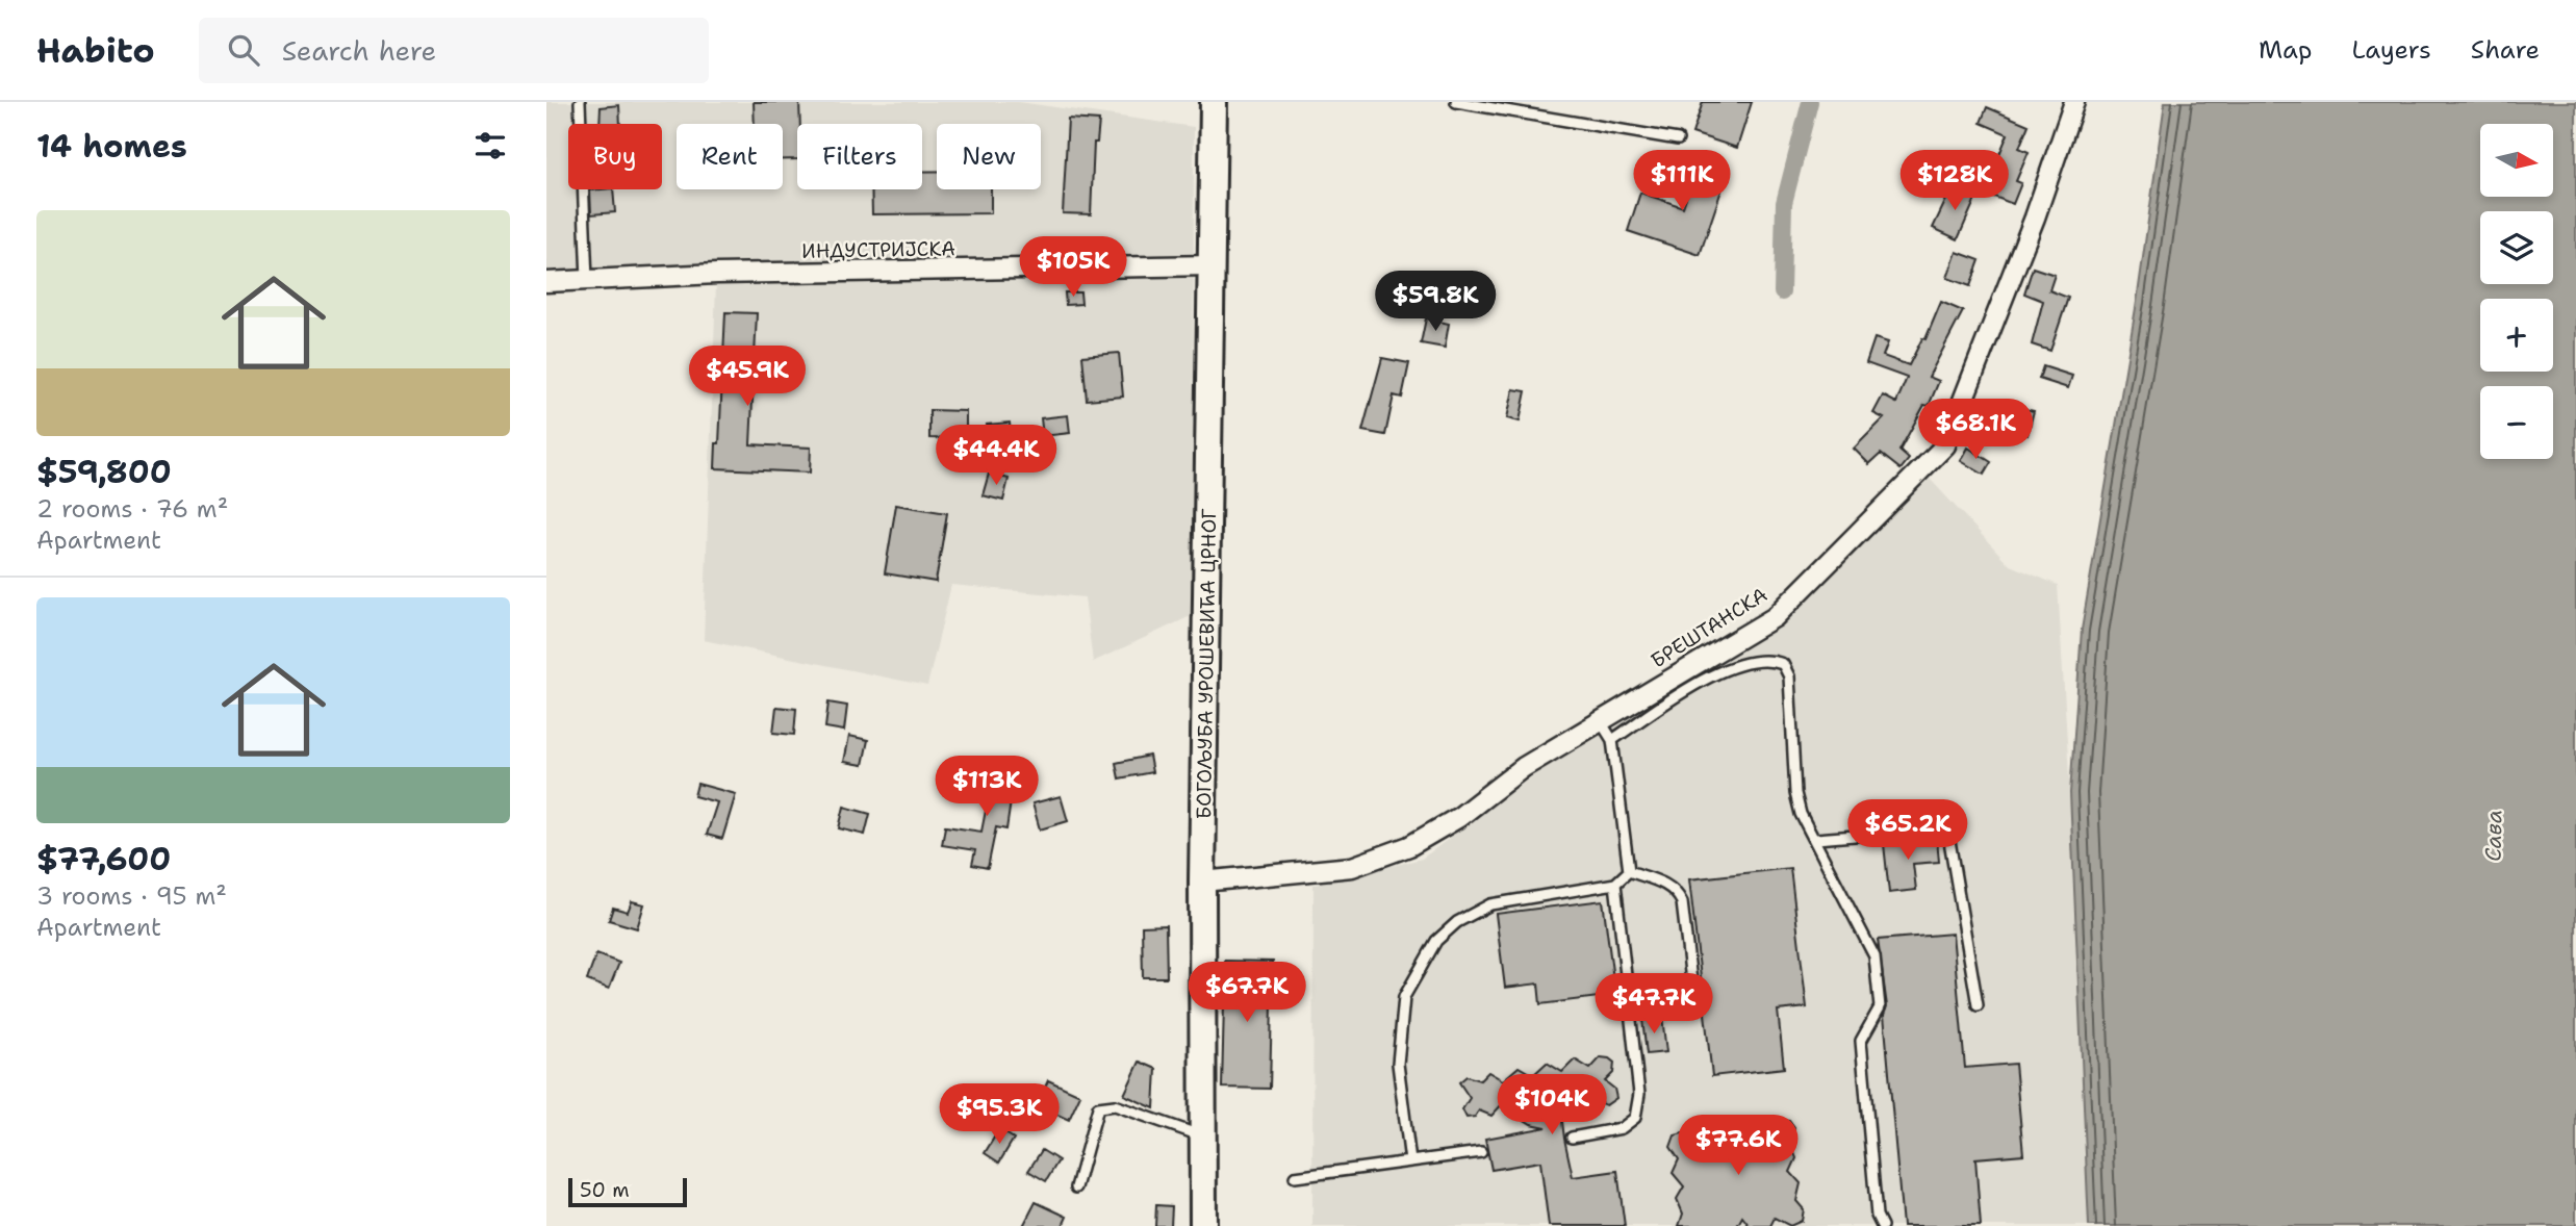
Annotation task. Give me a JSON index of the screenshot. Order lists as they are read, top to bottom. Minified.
{"streets":{"street":["ИНДУСТРИЈСКА","БРЕШТАНСКА","БОГОЉУБА УРОШЕВИЋА ЦРНОГ"]},"crossings":[["ИНДУСТРИЈСКА","БОГОЉУБА УРОШЕВИЋА ЦРНОГ"],["БРЕШТАНСКА","БОГОЉУБА УРОШЕВИЋА ЦРНОГ"]],"water":["Сава"],"scale_bar":"50 m","north":"right","page":{"header":"Habito","search":"Search here","nav":["Map","Layers","Share"],"heading":"14 homes","map_buttons":["+","−"],"chip":["Buy","Rent","Filters","New"],"price":["$111K","$128K","$105K","$59.8K","$45.9K","$68.1K","$44.4K","$113K","$65.2K","$67.7K","$47.7K","$104K","$95.3K","$77.6K"],"list":[{"name":"$59,800","note":"2 rooms · 76 m² · Apartment"},{"name":"$77,600","note":"3 rooms · 95 m² · Apartment"}],"scale":"50 m"}}
